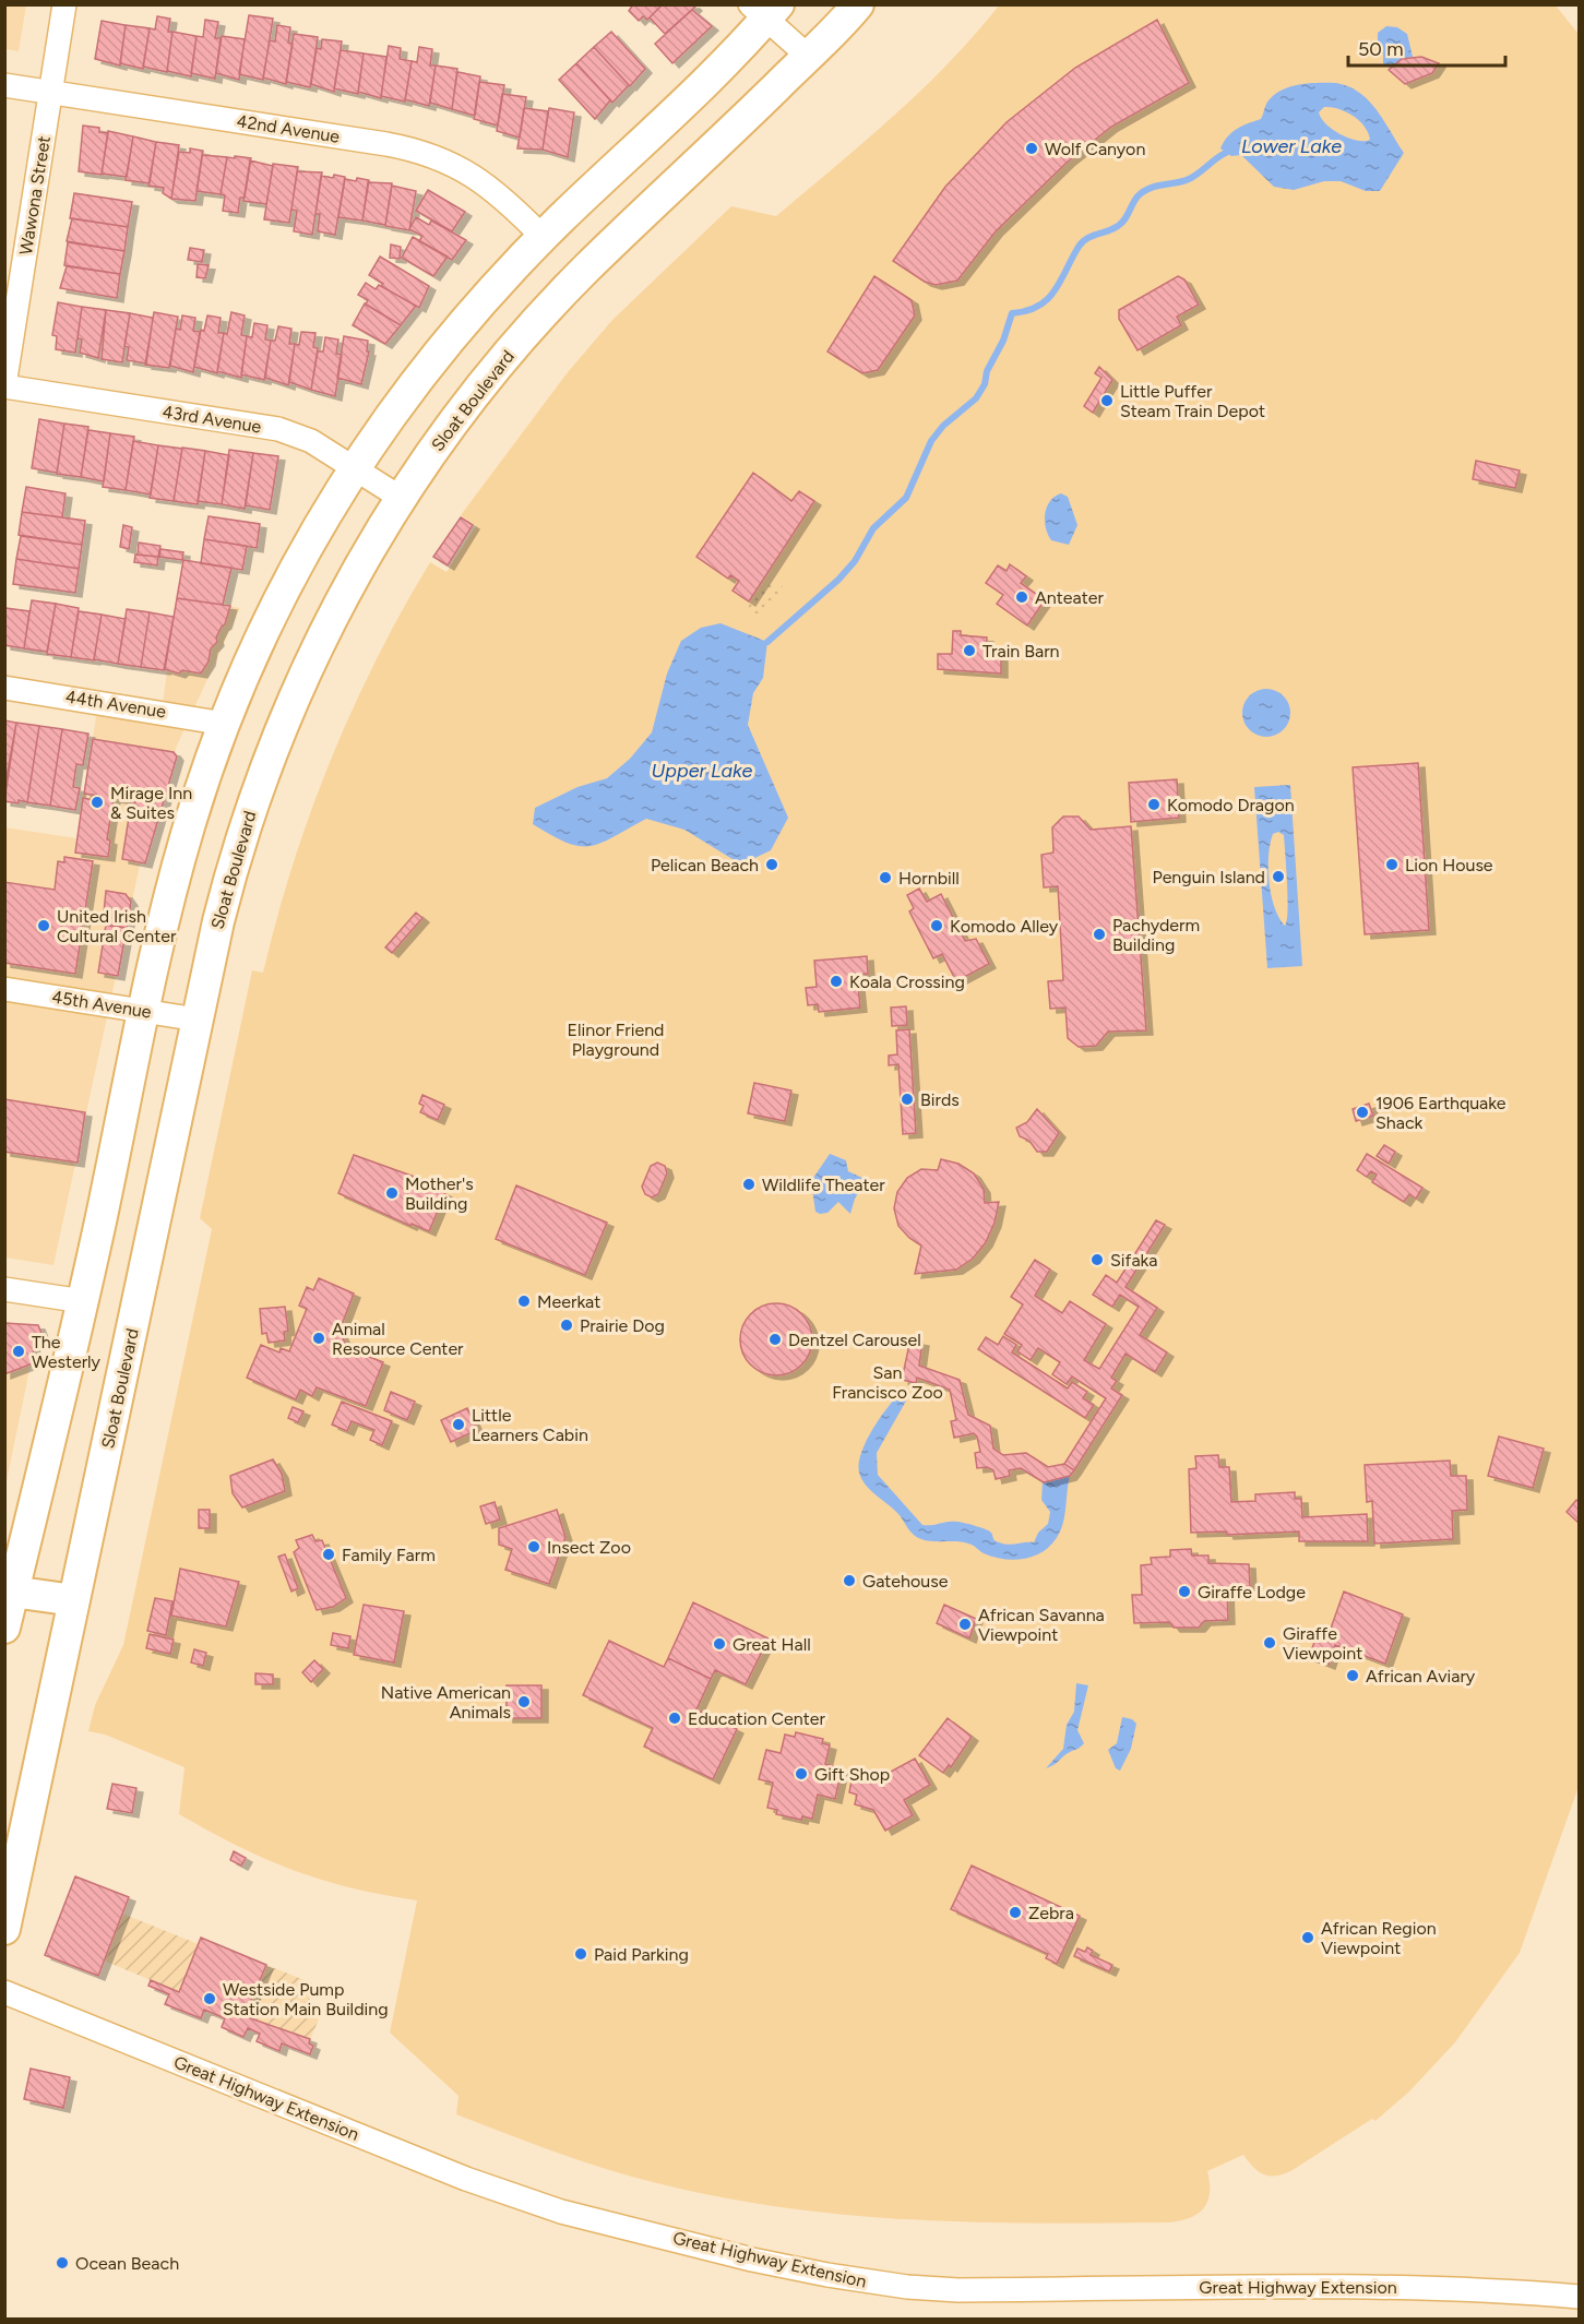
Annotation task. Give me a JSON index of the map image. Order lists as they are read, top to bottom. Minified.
{"streets":{"street":["42nd Avenue","Wawona Street","Sloat Boulevard","43rd Avenue","44th Avenue","45th Avenue","Great Highway Extension"]},"crossings":[["42nd Avenue","Wawona Street"],["Wawona Street","43rd Avenue"],["Sloat Boulevard","43rd Avenue"],["Sloat Boulevard","45th Avenue"]],"water":["Lower Lake","Upper Lake"],"parks":["Elinor Friend Playground","San Francisco Zoo"],"places":["Wolf Canyon","Little Puffer Steam Train Depot","Anteater","Train Barn","Mirage Inn & Suites","Komodo Dragon","Pelican Beach","Lion House","Penguin Island","Hornbill","United Irish Cultural Center","Komodo Alley","Pachyderm Building","Koala Crossing","Birds","1906 Earthquake Shack","Wildlife Theater","Mother's Building","Sifaka","Meerkat","Prairie Dog","Animal Resource Center","Dentzel Carousel","The Westerly","Little Learners Cabin","Insect Zoo","Family Farm","Gatehouse","Giraffe Lodge","African Savanna Viewpoint","Giraffe Viewpoint","Great Hall","African Aviary","Native American Animals","Education Center","Gift Shop","Zebra","African Region Viewpoint","Paid Parking","Westside Pump Station Main Building","Ocean Beach"],"scale_bar":"50 m"}
